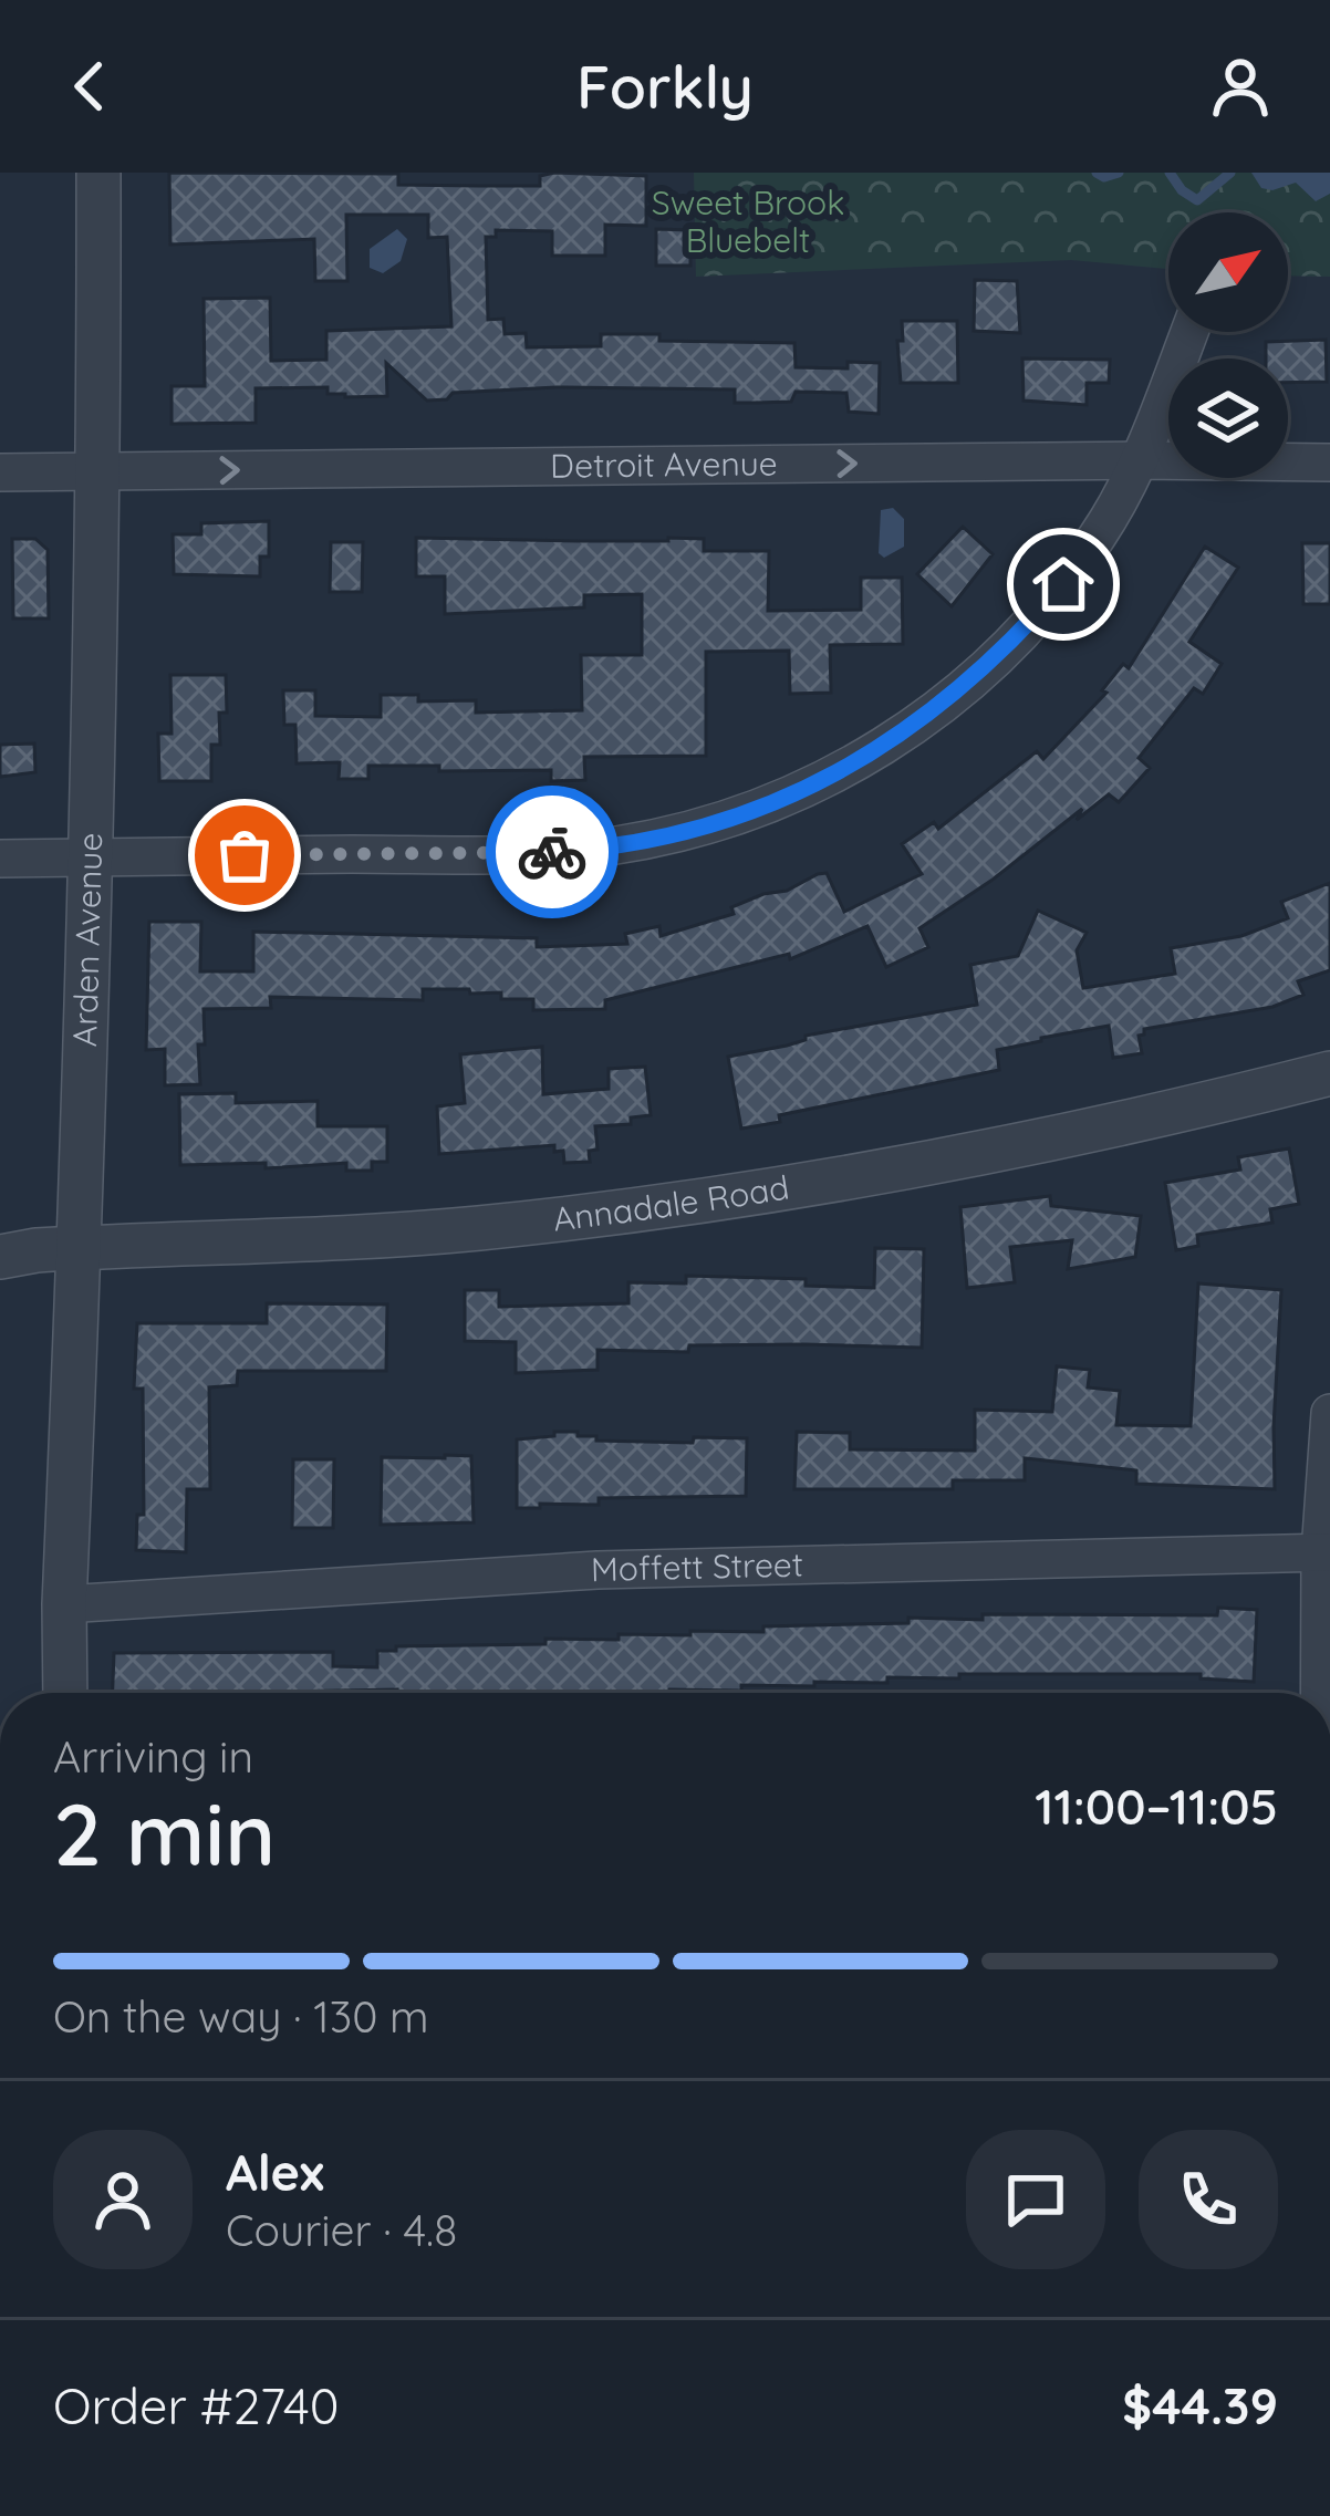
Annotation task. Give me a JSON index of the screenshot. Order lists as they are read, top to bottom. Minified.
{"streets":{"street":["Detroit Avenue","Arden Avenue","Annadale Road","Moffett Street"]},"crossings":[["Detroit Avenue","Arden Avenue"],["Arden Avenue","Annadale Road"],["Arden Avenue","Moffett Street"]],"one_way":["Detroit Avenue"],"parks":["Sweet Brook Bluebelt"],"north":"top right","page":{"header":"Forkly","heading":["2 min","Arriving in","11:00–11:05"],"panel":["Alex","Courier · 4.8","Order #2740","$44.39"],"bar":"On the way · 130 m"}}
